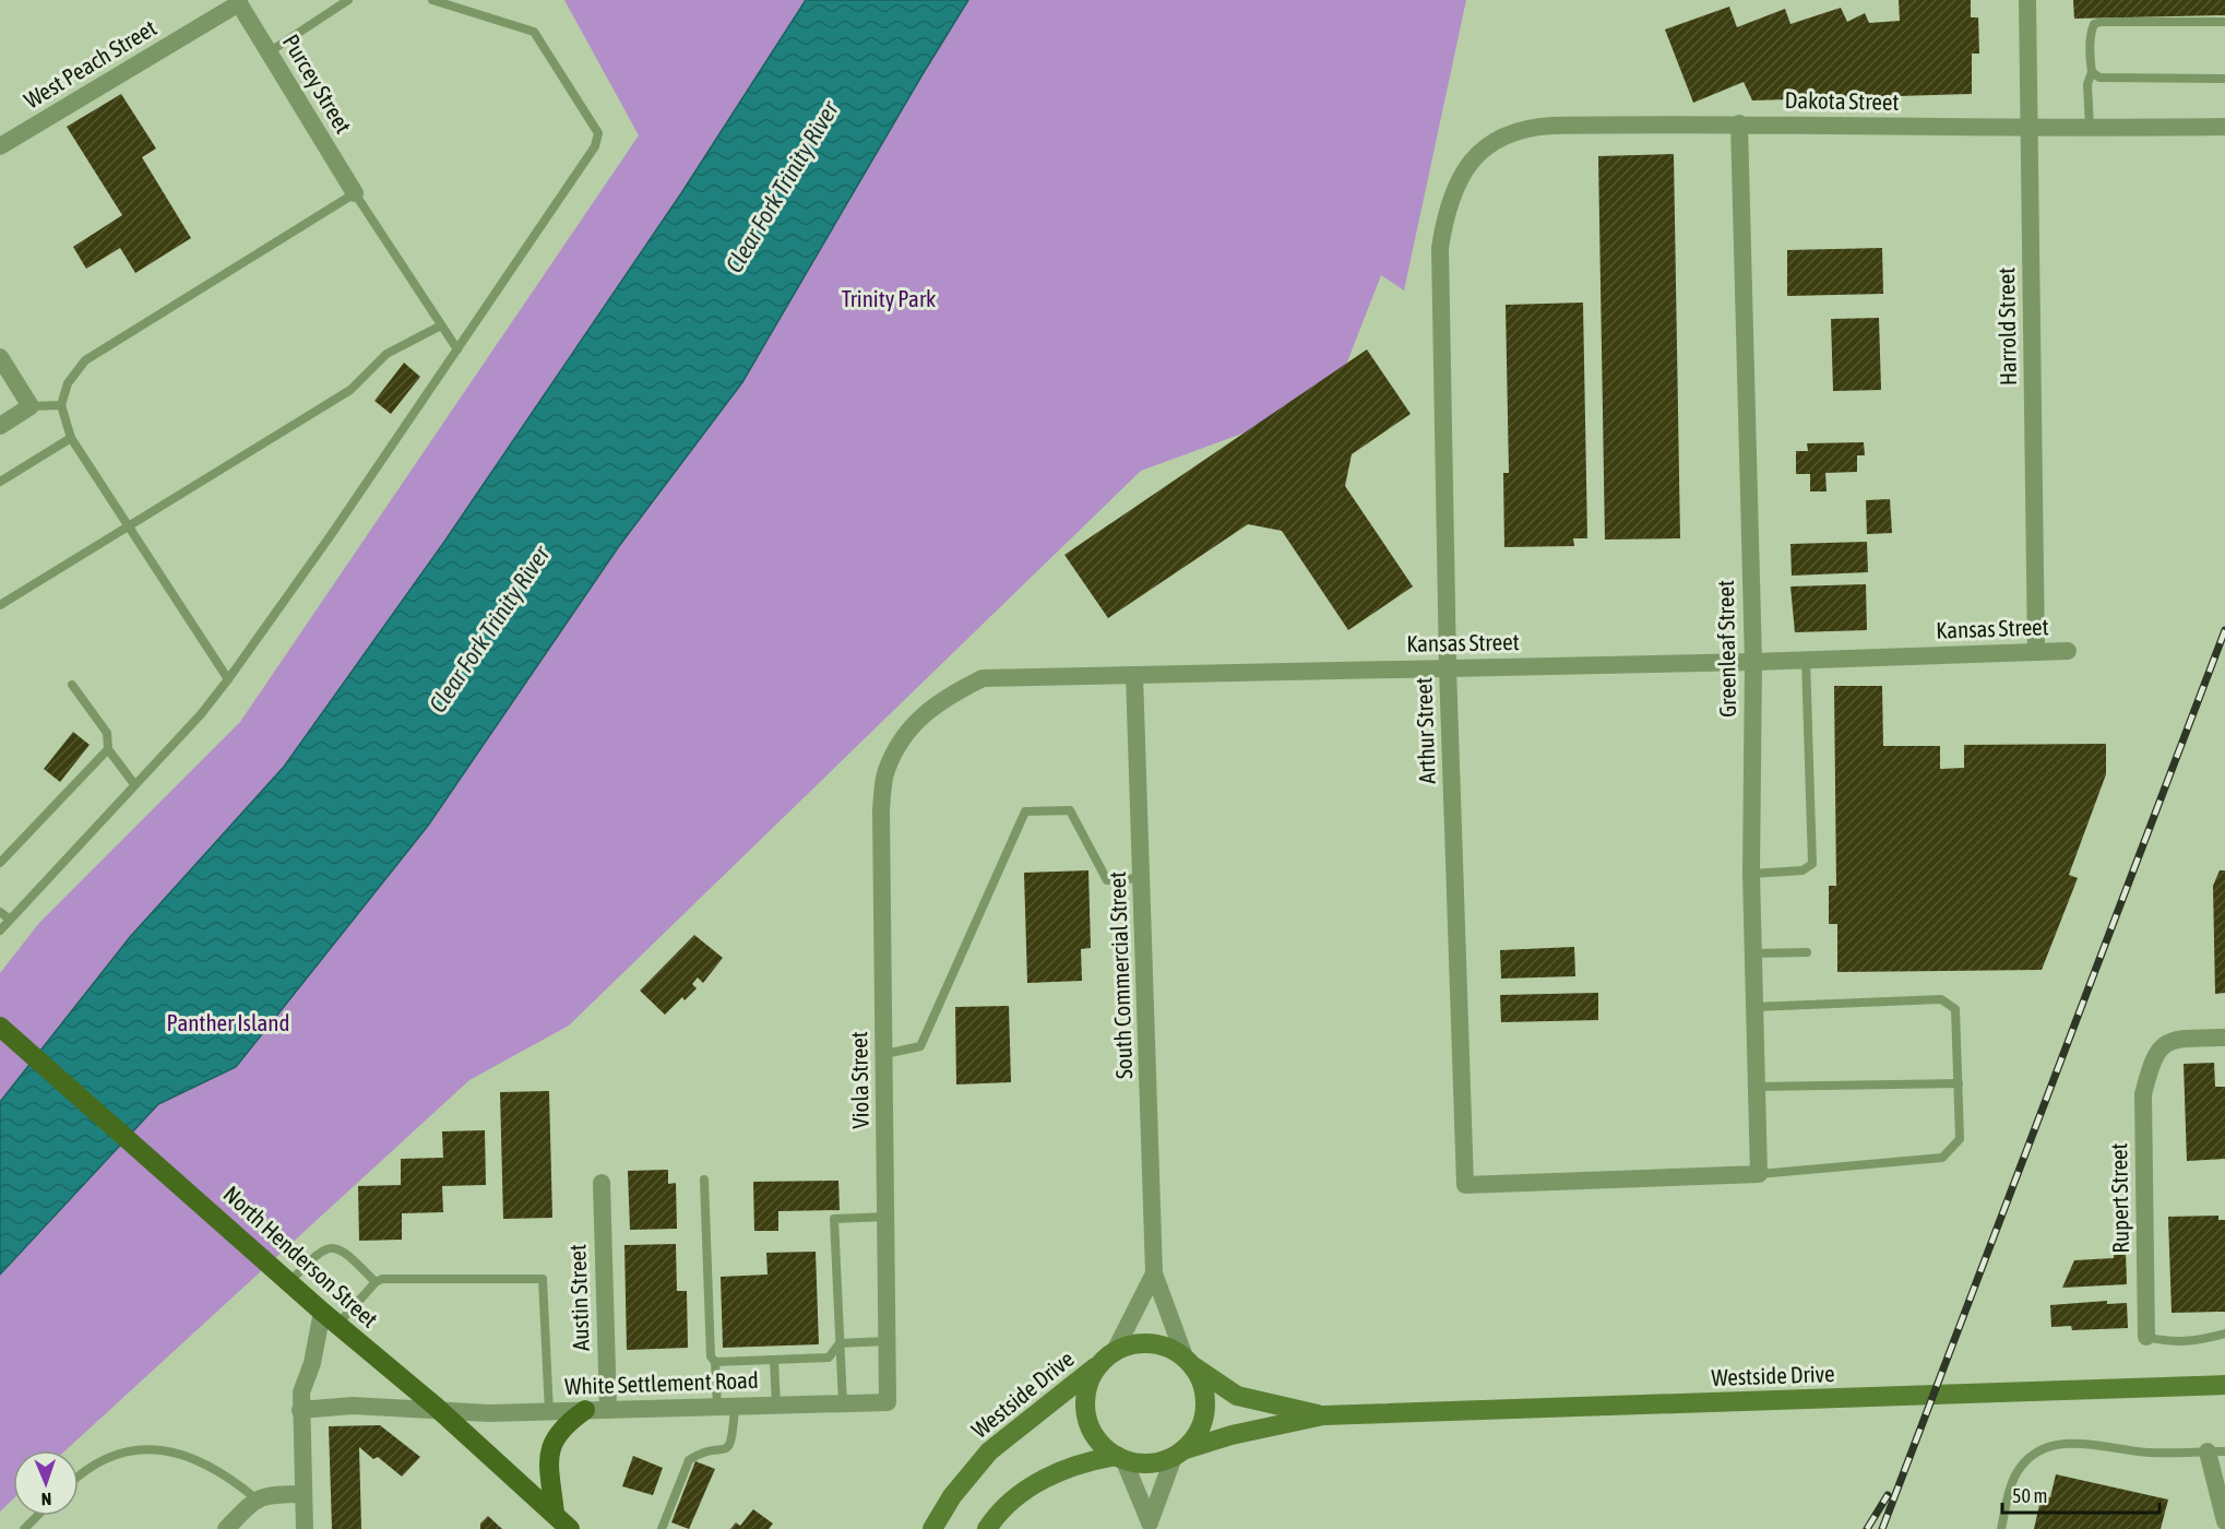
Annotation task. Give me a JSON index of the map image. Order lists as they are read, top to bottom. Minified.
{"streets":{"main road":["North Henderson Street","Westside Drive"],"street":["West Peach Street","Purcey Street","Dakota Street","Harrold Street","Kansas Street","Greenleaf Street","Arthur Street","South Commercial Street","Viola Street","Rupert Street","Austin Street","White Settlement Road"]},"crossings":[["West Peach Street","Purcey Street"],["Dakota Street","Harrold Street"],["Dakota Street","Greenleaf Street"],["Dakota Street","Arthur Street"],["Harrold Street","Kansas Street"],["Kansas Street","Greenleaf Street"],["Kansas Street","Arthur Street"],["Kansas Street","South Commercial Street"],["Kansas Street","Viola Street"],["Greenleaf Street","Arthur Street"],["South Commercial Street","Westside Drive"],["Viola Street","White Settlement Road"],["North Henderson Street","White Settlement Road"],["Austin Street","White Settlement Road"]],"water":["Clear Fork Trinity River"],"parks":["Trinity Park","Panther Island"],"scale_bar":"50 m","north":"bottom"}
